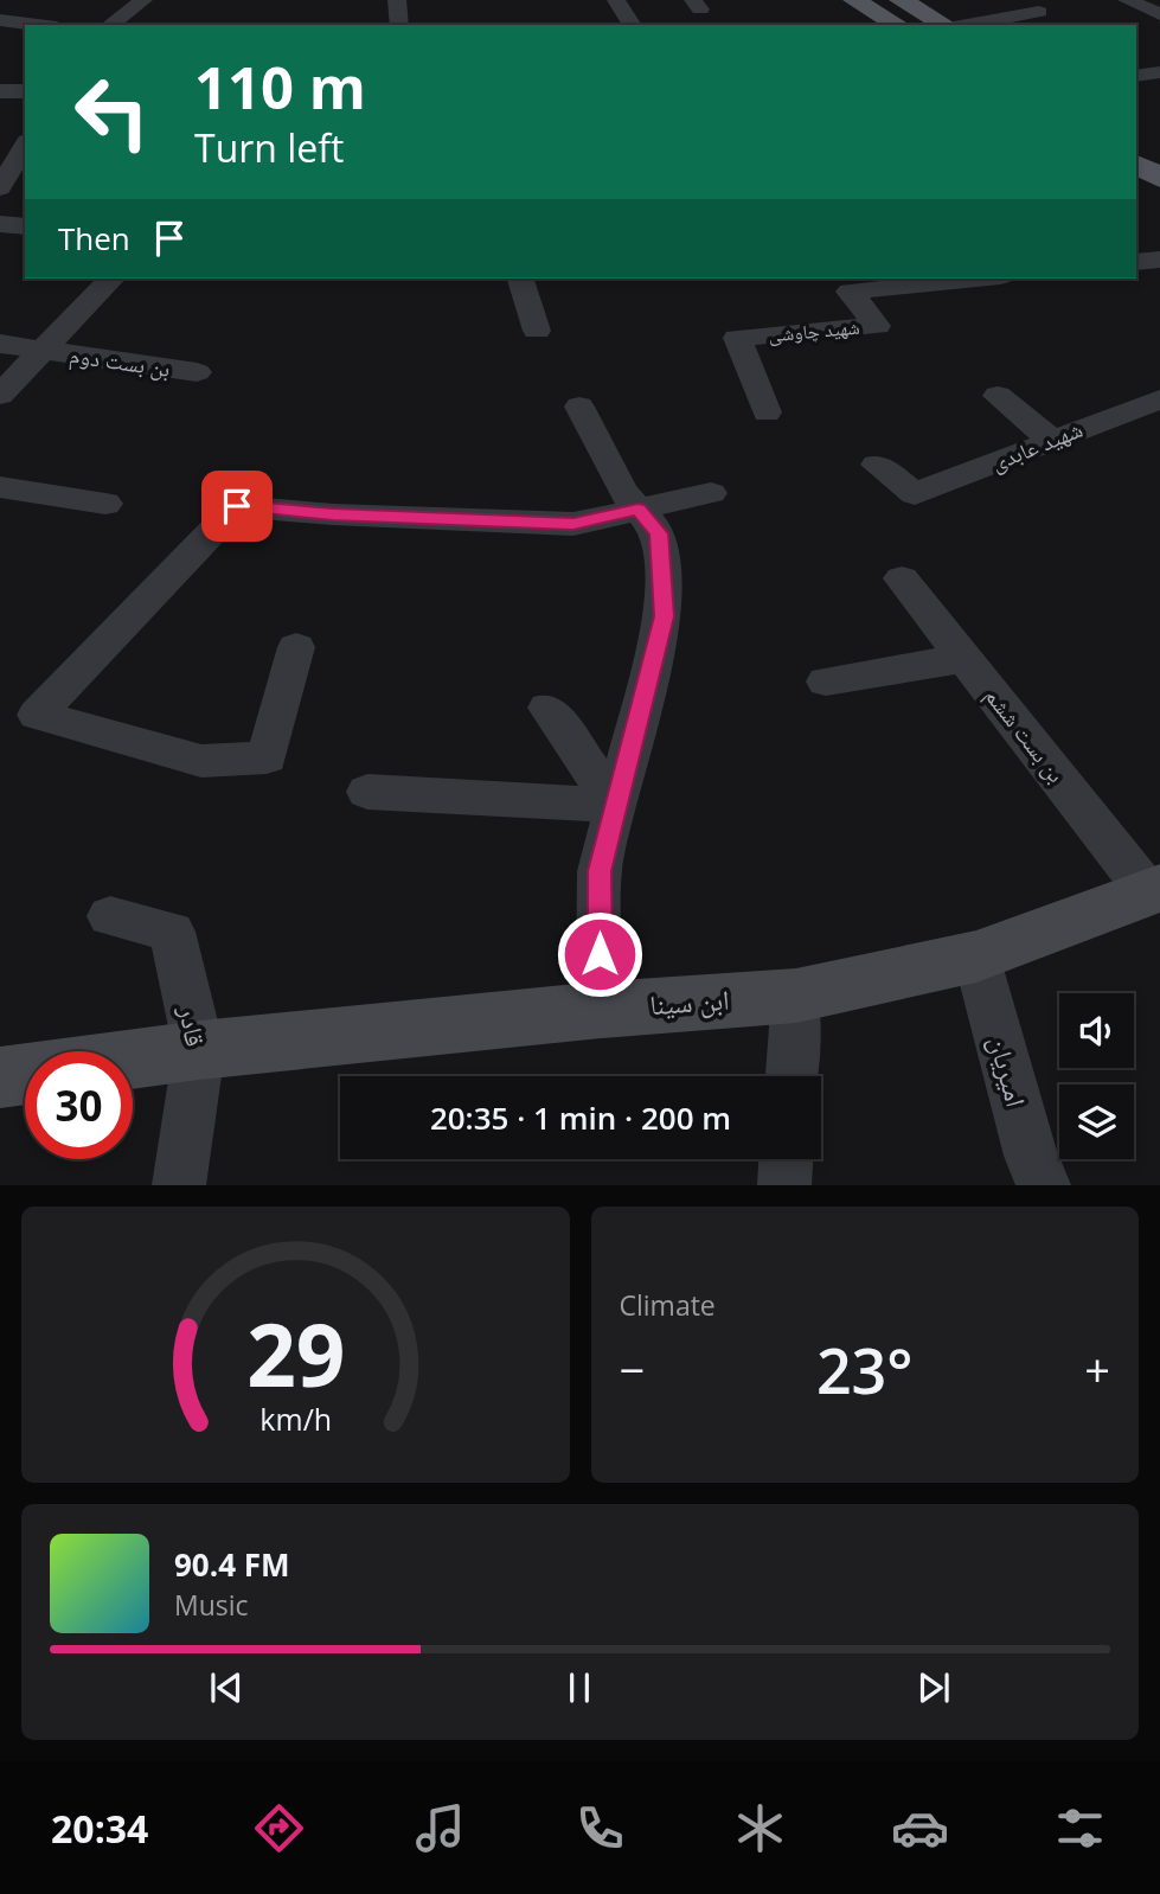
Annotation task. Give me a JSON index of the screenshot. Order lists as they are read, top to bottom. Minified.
{"streets":{"main road":["ابن سینا"],"street":["شهید چاوشی","بن بست دوم","شهید عابدی","بن بست ششم","قادر","امیریان"]},"crossings":[["بن بست ششم","ابن سینا"],["ابن سینا","قادر"],["ابن سینا","امیریان"]],"page":{"turn":["110 m","Turn left"],"then":"Then","limit":"30","trip":"20:35 · 1 min · 200 m","tile":"Climate","heat":["−","23°","+"],"song":["90.4 FM","Music"],"tabs":"20:34","gauge":["29","km/h"]}}
